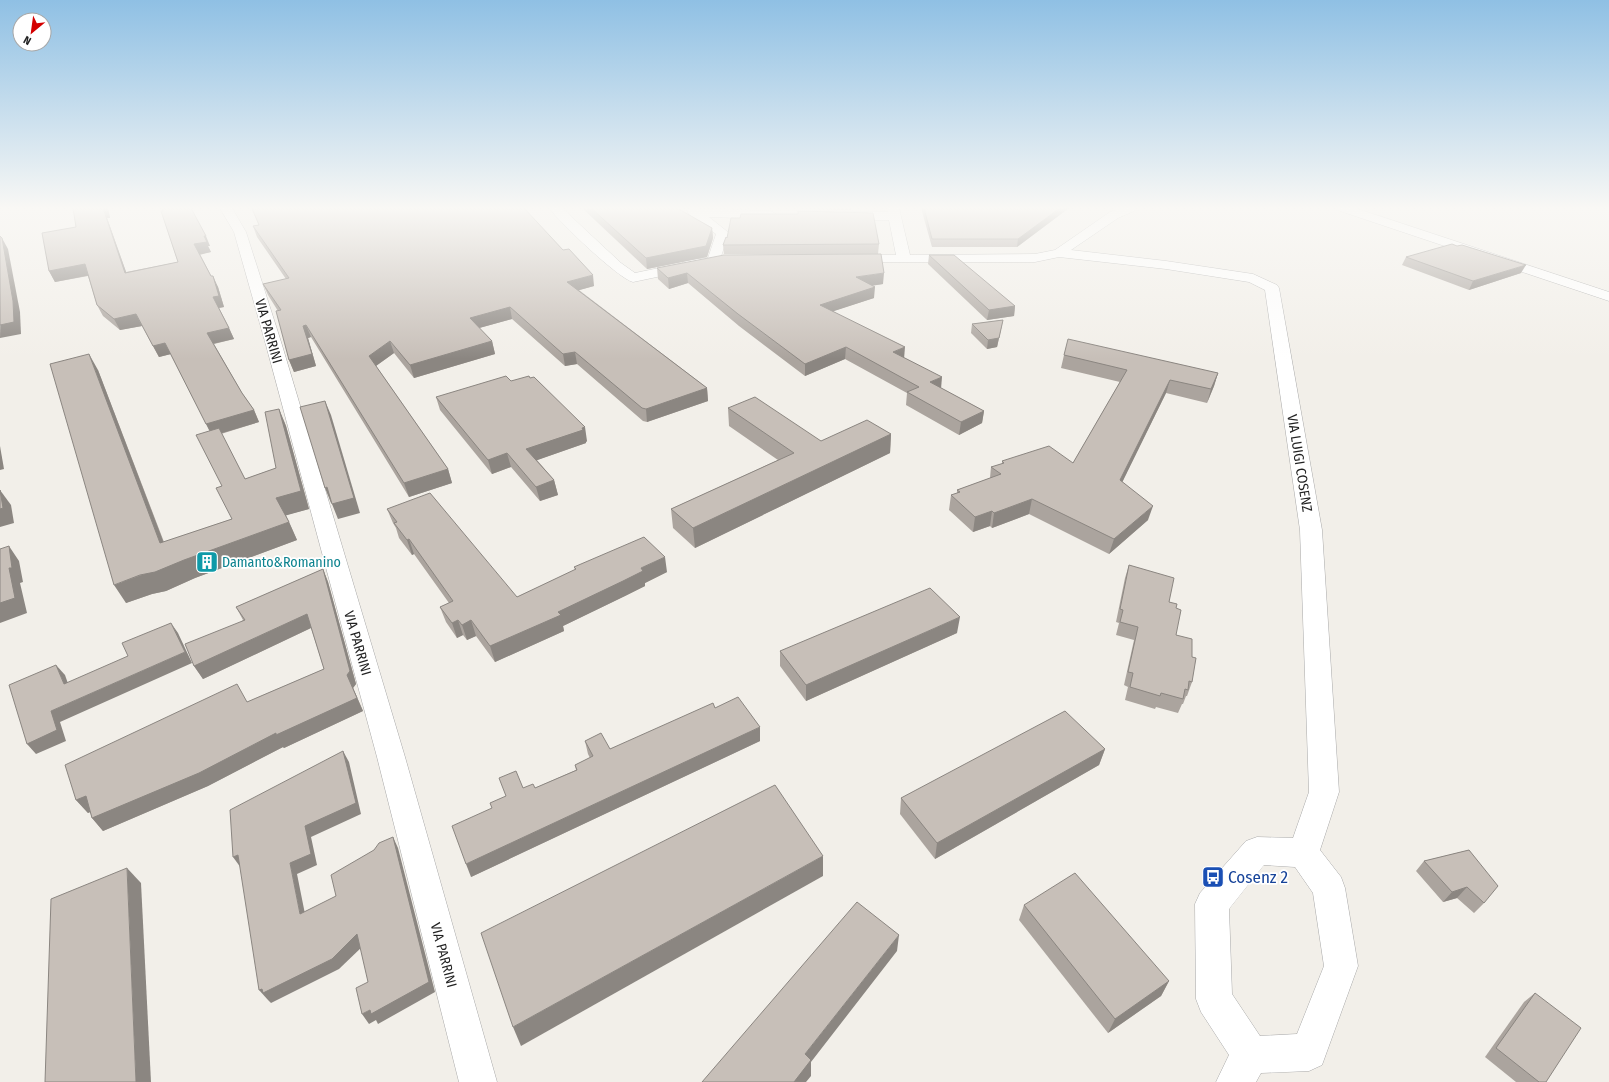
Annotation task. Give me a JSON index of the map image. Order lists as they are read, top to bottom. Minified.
{"streets":{"street":["VIA PARRINI","VIA LUIGI COSENZ"]},"places":{"building":["Damanto&Romanino"],"bus stop":["Cosenz 2"]},"north":"bottom left"}
